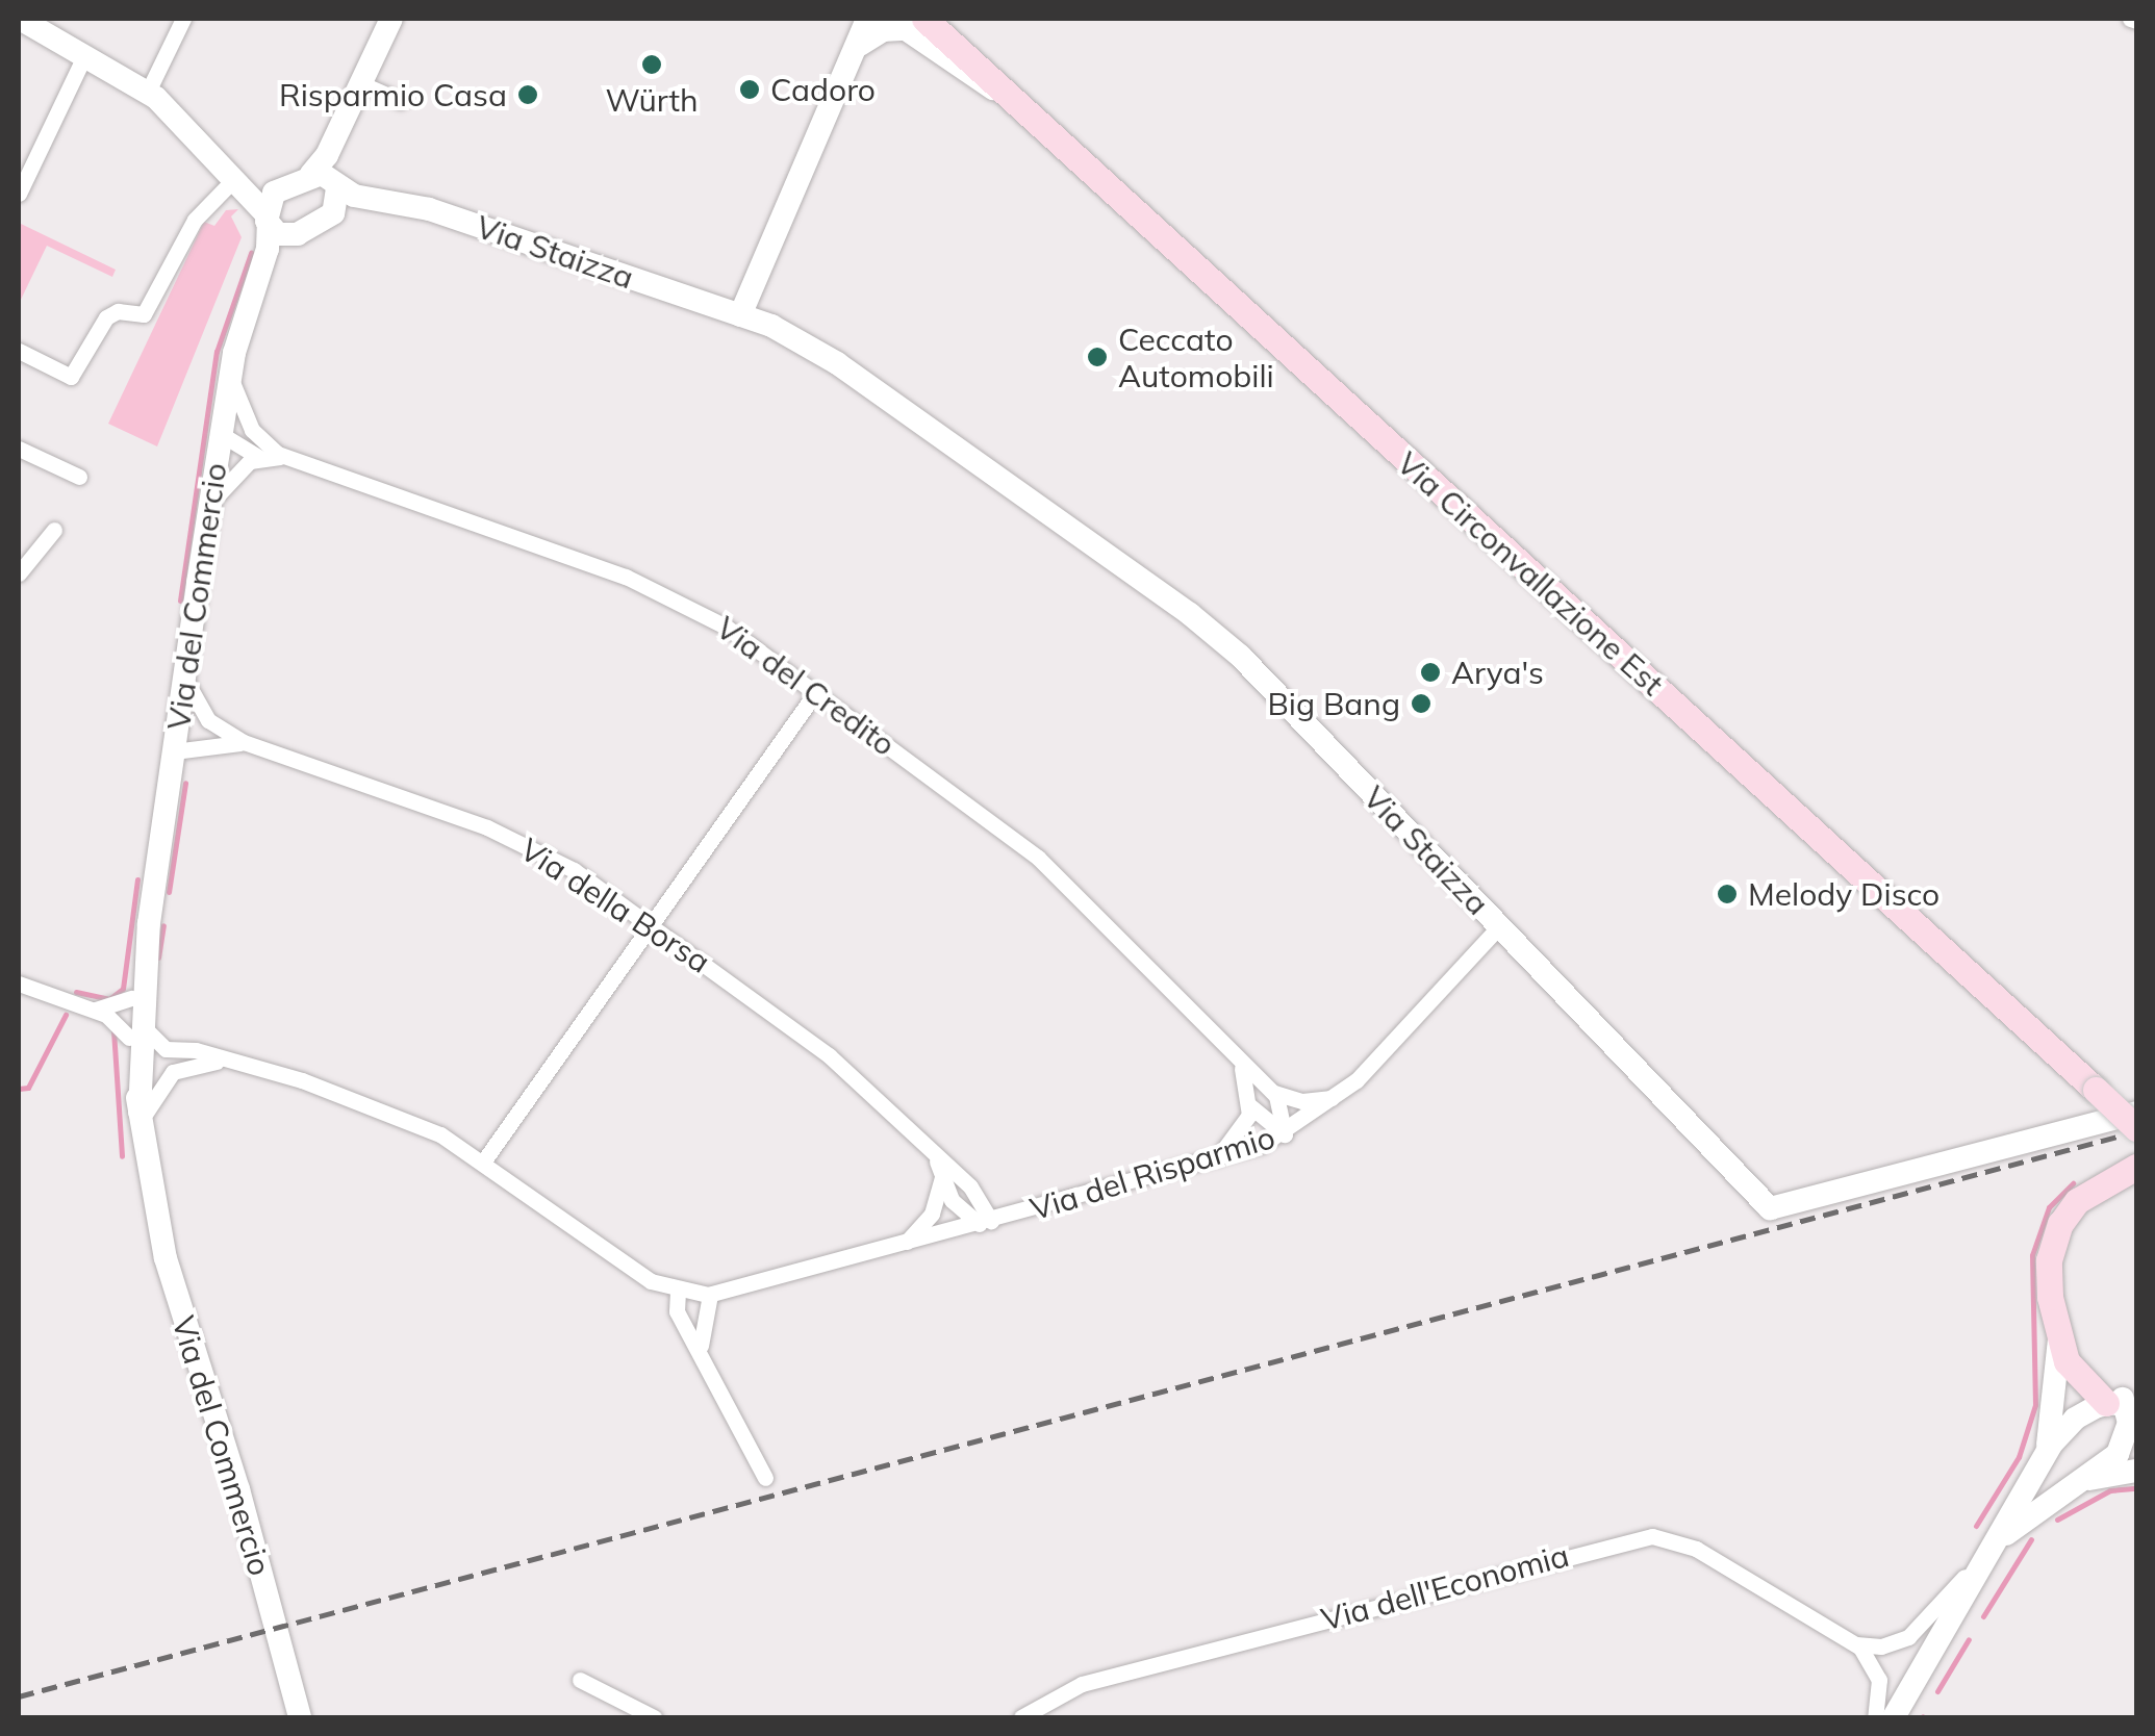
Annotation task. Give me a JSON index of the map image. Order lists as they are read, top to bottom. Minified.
{"streets":{"main road":["Via Circonvallazione Est"],"street":["Via Staizza","Via del Commercio","Via del Credito","Via della Borsa","Via del Risparmio","Via dell'Economia"]},"crossings":[["Via Staizza","Via del Risparmio"],["Via del Commercio","Via del Credito"],["Via del Commercio","Via della Borsa"],["Via della Borsa","Via del Risparmio"]],"places":["Würth","Cadoro","Risparmio Casa","Ceccato Automobili","Arya's","Big Bang","Melody Disco"]}
